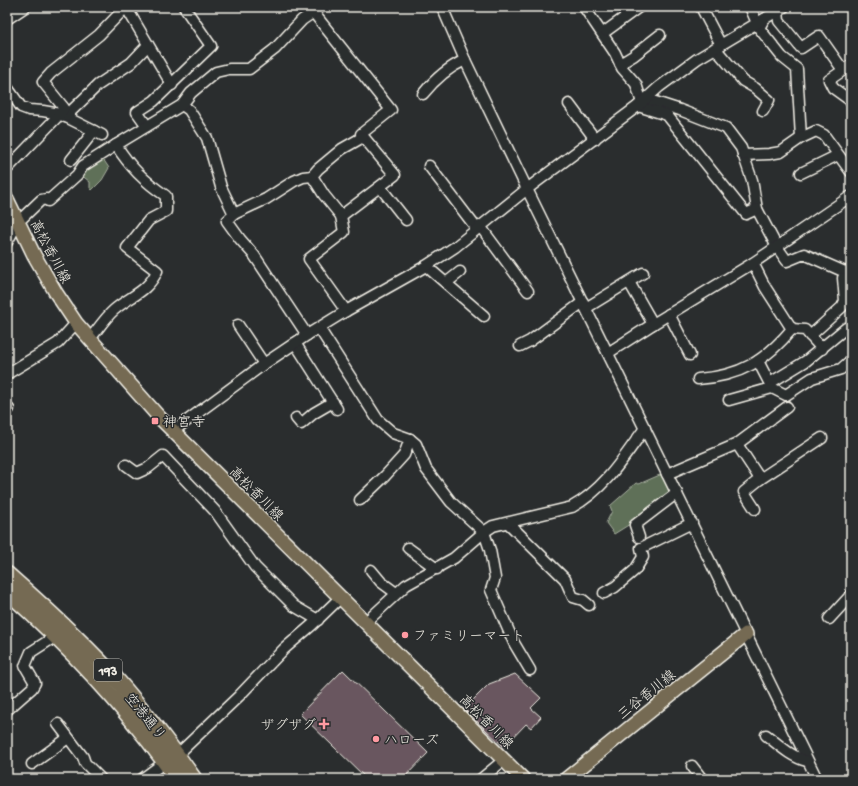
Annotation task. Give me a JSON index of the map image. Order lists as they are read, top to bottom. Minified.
{"streets":{"highway":["193","空港通り"],"main road":["高松香川線","三谷香川線"]},"places":{"transit":["神宮寺"],"other":["ファミリーマート","ハローズ"],"health":["ザグザグ"]}}
